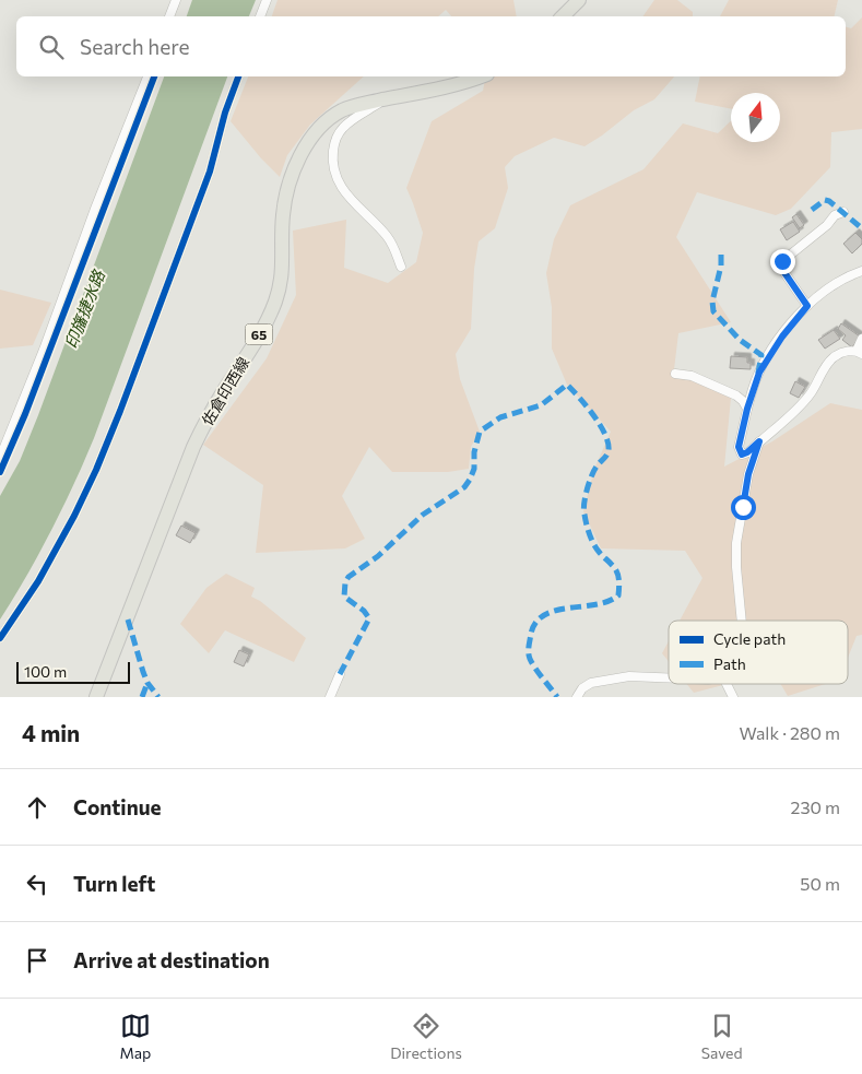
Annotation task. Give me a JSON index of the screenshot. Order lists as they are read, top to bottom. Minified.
{"streets":{"main road":["65","佐倉印西線"]},"water":["印旛捷水路"],"legend":["Cycle path","Path"],"scale_bar":"100 m","north":"top","page":{"search":"Search here","scale":"100 m","heading":["4 min","Walk · 280 m"],"list":[["Continue","230 m"],["Turn left","50 m"],"Arrive at destination"],"nav":["Map","Directions","Saved"]}}
